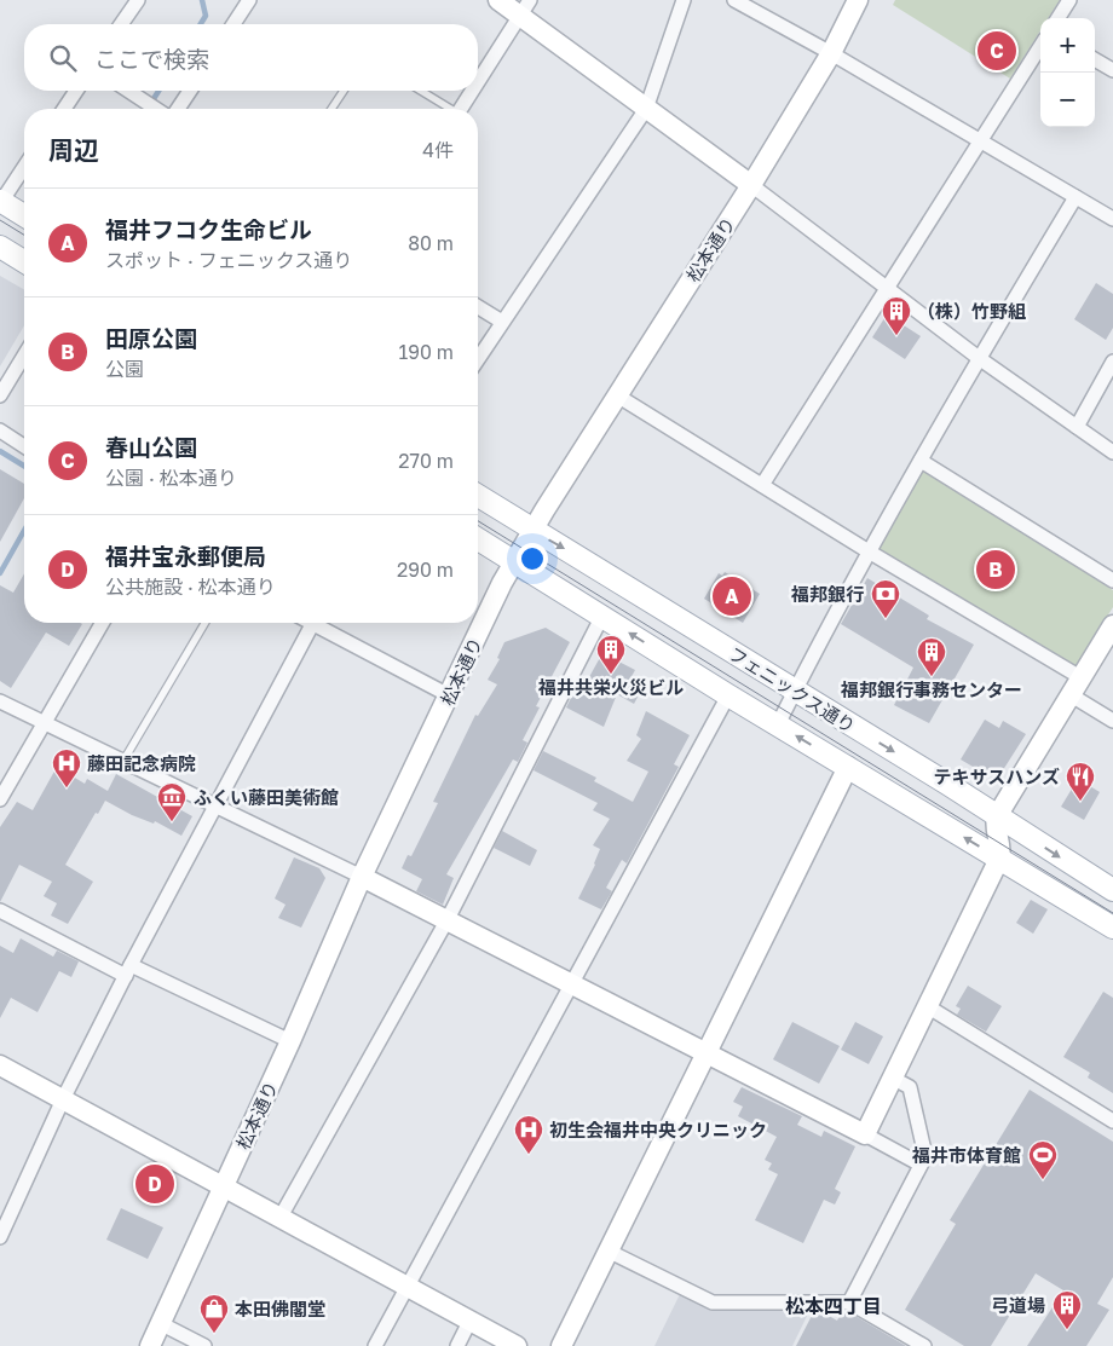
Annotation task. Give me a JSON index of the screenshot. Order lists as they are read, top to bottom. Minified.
{"streets":{"main road":["フェニックス通り"],"street":["松本通り"]},"crossings":[["松本通り","フェニックス通り"]],"districts":["松本四丁目"],"places":{"building":["（株）竹野組","福井共栄火災ビル","福邦銀行事務センター","弓道場"],"bank":["福邦銀行"],"hospital":["藤田記念病院","初生会福井中央クリニック"],"restaurant":["テキサスハンズ"],"museum":["ふくい藤田美術館"],"sports":["福井市体育館"],"shop":["本田佛閣堂"]},"page":{"map_buttons":["+","−"],"search":"ここで検索","pins":["C","B","A","D"],"heading":["周辺","4件"],"list":[{"mark":"A","name":"福井フコク生命ビル","note":"スポット · フェニックス通り","value":"80 m"},{"mark":"B","name":"田原公園","note":"公園","value":"190 m"},{"mark":"C","name":"春山公園","note":"公園 · 松本通り","value":"270 m"},{"mark":"D","name":"福井宝永郵便局","note":"公共施設 · 松本通り","value":"290 m"}]}}
